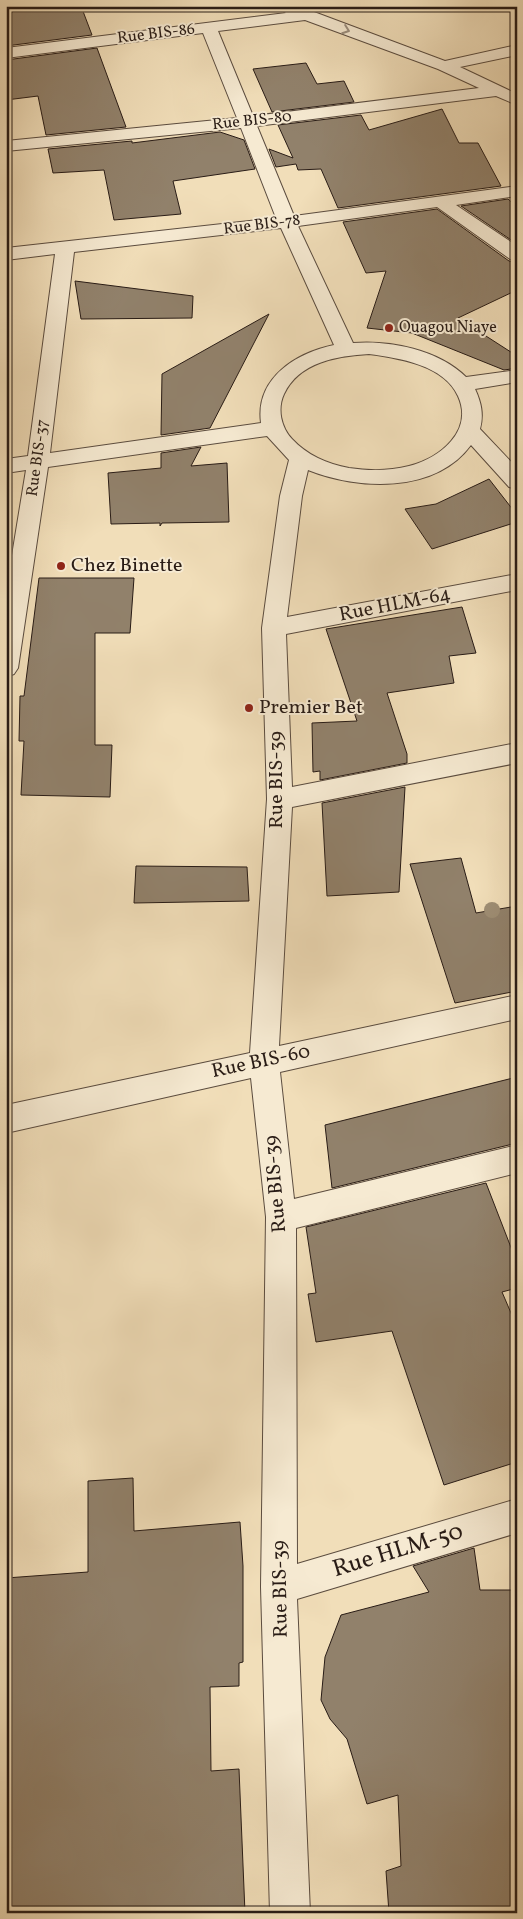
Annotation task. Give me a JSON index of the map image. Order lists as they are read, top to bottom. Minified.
{"streets":{"street":["Rue BIS-86","Rue BIS-80","Rue BIS-78","Rue BIS-37","Rue HLM-64","Rue BIS-39","Rue BIS-60","Rue HLM-50"]},"crossings":[["Rue BIS-78","Rue BIS-37"],["Rue HLM-64","Rue BIS-39"],["Rue BIS-39","Rue BIS-60"],["Rue BIS-39","Rue HLM-50"]],"places":["Ouagou Niaye","Chez Binette","Premier Bet"]}
